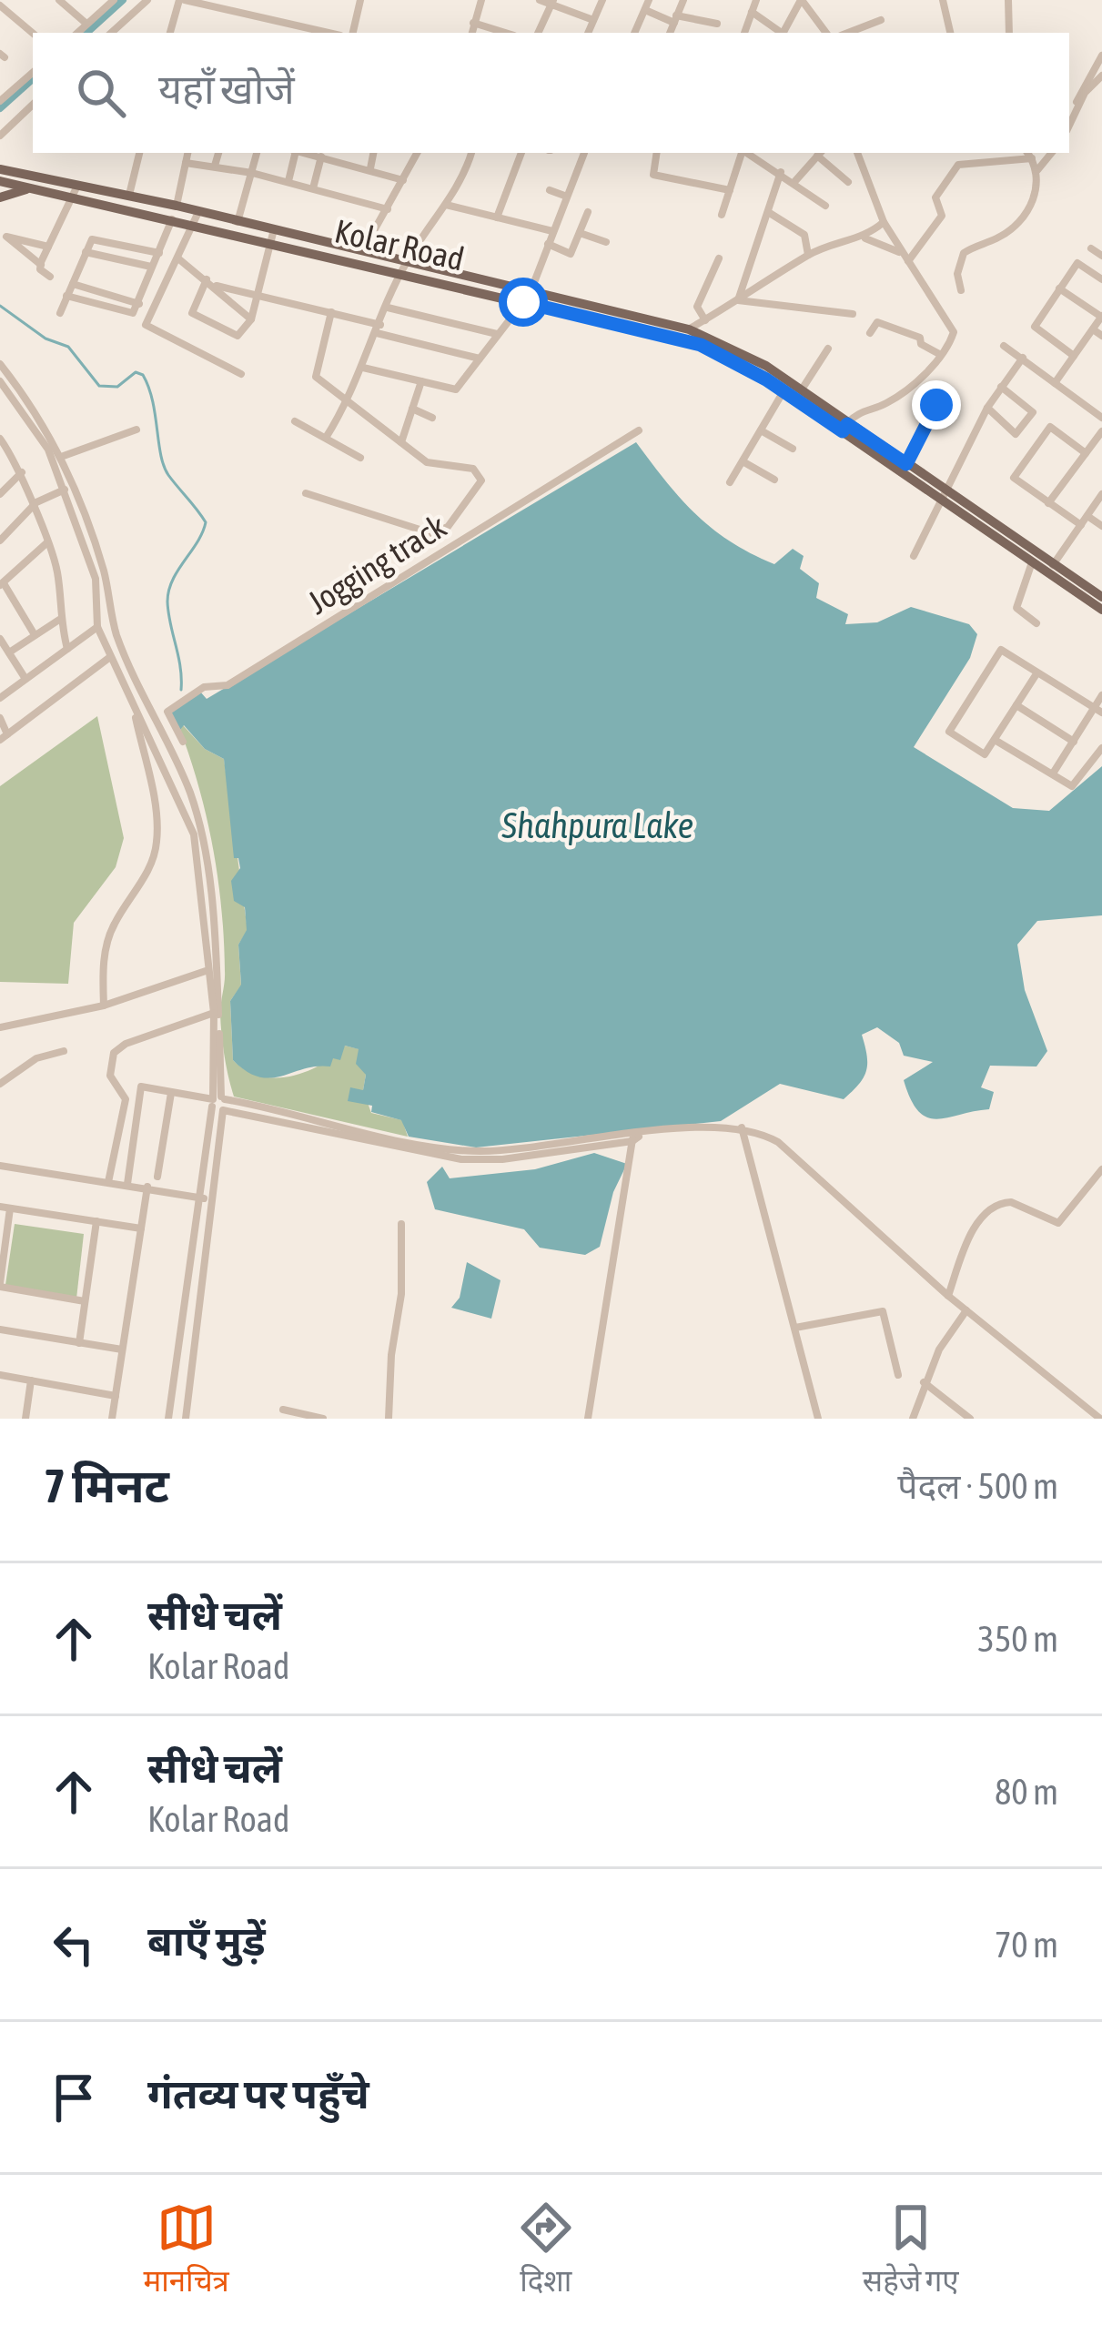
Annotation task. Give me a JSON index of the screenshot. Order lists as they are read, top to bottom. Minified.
{"streets":{"main road":["Kolar Road"],"street":["Jogging track"]},"water":["Shahpura Lake"],"page":{"search":"यहाँ खोजें","heading":["7 मिनट","पैदल · 500 m"],"list":[["सीधे चलें","Kolar Road","350 m"],["सीधे चलें","Kolar Road","80 m"],["बाएँ मुड़ें","70 m"],"गंतव्य पर पहुँचे"],"nav":["मानचित्र","दिशा","सहेजे गए"]}}
